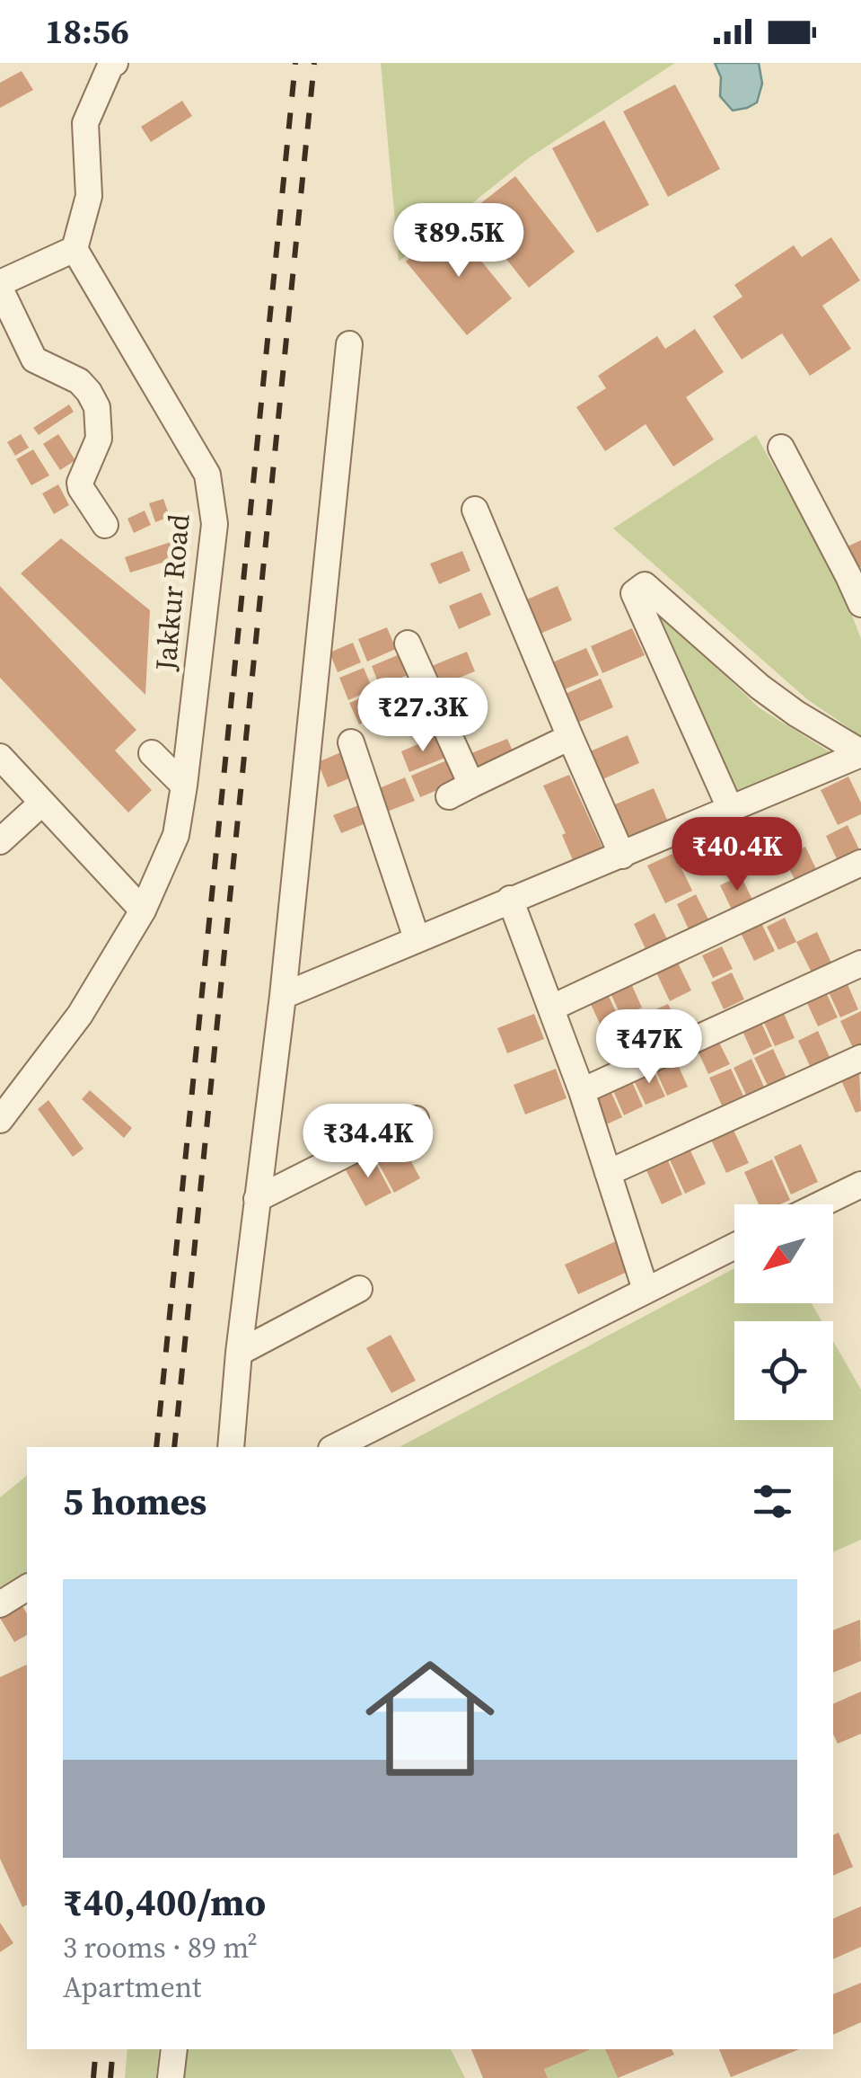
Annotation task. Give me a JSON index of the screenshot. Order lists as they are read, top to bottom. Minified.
{"streets":{"street":["Jakkur Road"]},"north":"bottom left","page":{"status":"18:56","price":["₹89.5K","₹27.3K","₹40.4K","₹47K","₹34.4K"],"heading":"5 homes","list":[{"name":"₹40,400/mo","note":"3 rooms · 89 m² · Apartment"}]}}
